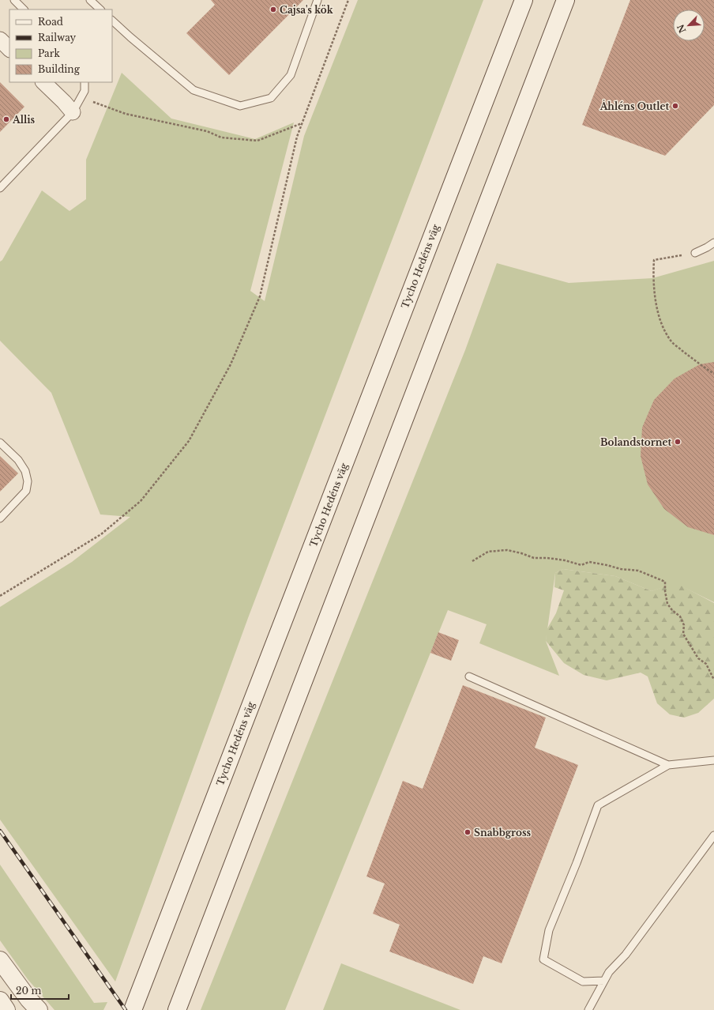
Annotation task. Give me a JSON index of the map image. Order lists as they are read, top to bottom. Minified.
{"streets":{"main road":["Tycho Hedéns väg"]},"places":["Cajsa's kök","Åhléns Outlet","Allis","Bolandstornet","Snabbgross"],"legend":["Road","Railway","Park","Building"],"scale_bar":"20 m","north":"bottom left"}
